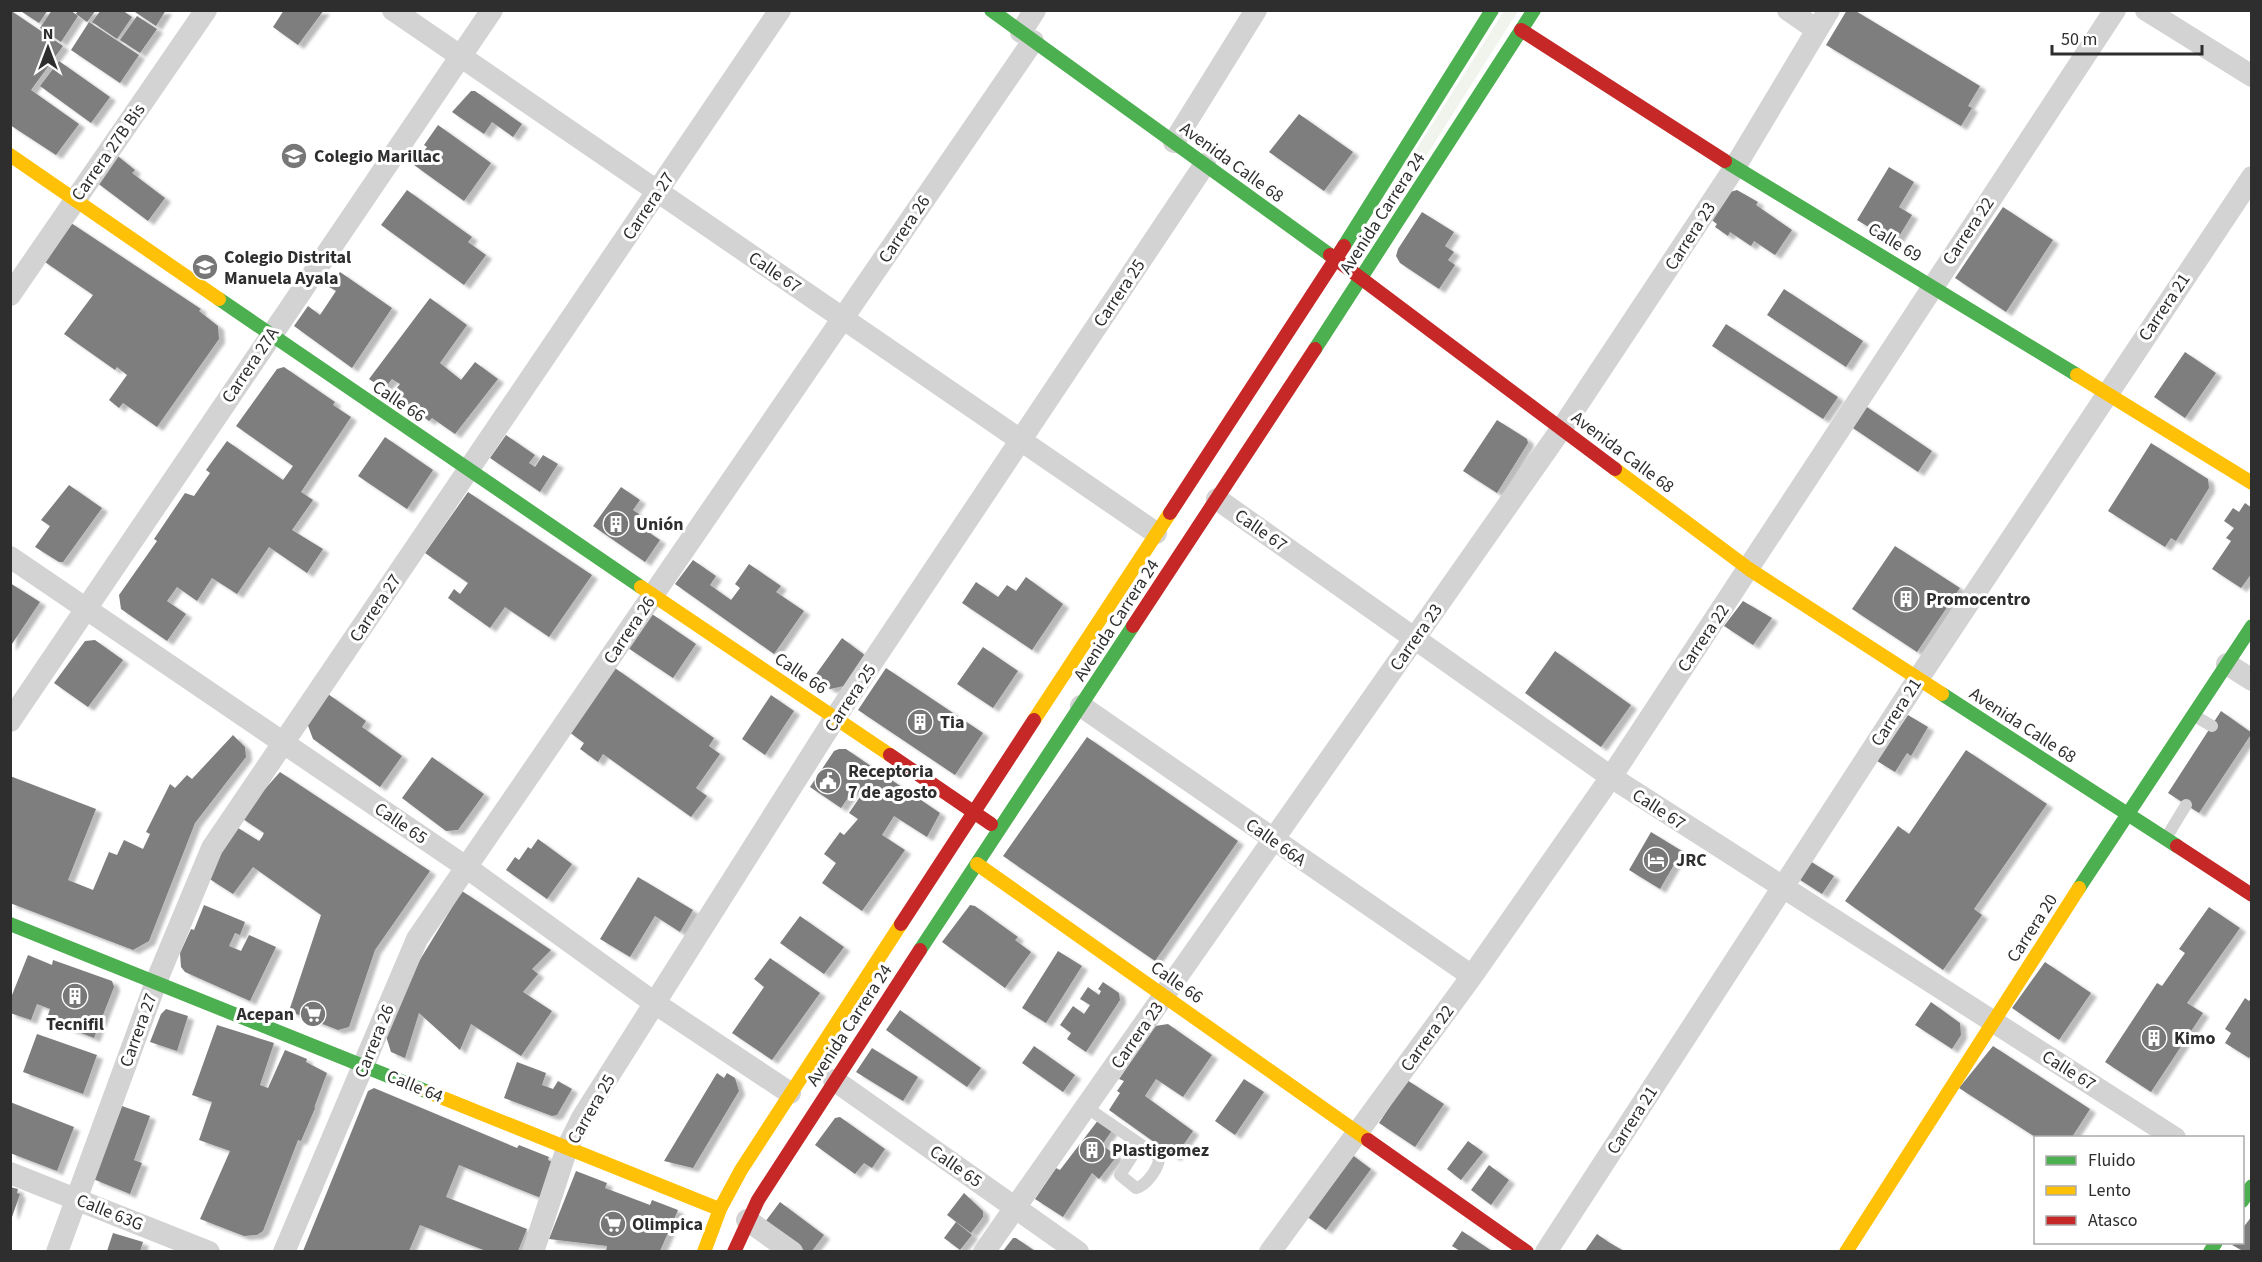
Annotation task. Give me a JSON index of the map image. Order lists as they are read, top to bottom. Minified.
{"streets":{"main road":["Avenida Calle 68","Avenida Carrera 24","Calle 69","Calle 66","Carrera 20","Calle 64"],"street":["Carrera 27B Bis","Carrera 27","Carrera 26","Carrera 22","Carrera 23","Calle 67","Carrera 25","Carrera 21","Carrera 27A","Calle 65","Calle 66A","Calle 63G"]},"crossings":[["Carrera 27B Bis","Calle 66"],["Avenida Calle 68","Avenida Carrera 24"],["Avenida Calle 68","Carrera 26"],["Avenida Calle 68","Carrera 22"],["Avenida Calle 68","Carrera 23"],["Avenida Calle 68","Carrera 25"],["Avenida Calle 68","Carrera 21"],["Avenida Calle 68","Carrera 20"],["Carrera 27","Calle 67"],["Carrera 27","Calle 66"],["Carrera 27","Calle 65"],["Carrera 27","Calle 64"],["Carrera 27","Calle 63G"],["Avenida Carrera 24","Calle 69"],["Avenida Carrera 24","Calle 67"],["Avenida Carrera 24","Calle 66"],["Avenida Carrera 24","Calle 65"],["Avenida Carrera 24","Calle 66A"],["Avenida Carrera 24","Calle 64"],["Carrera 26","Calle 67"],["Carrera 26","Calle 66"],["Carrera 26","Calle 65"],["Carrera 26","Calle 64"],["Carrera 22","Calle 69"],["Carrera 22","Calle 67"],["Carrera 22","Calle 66"],["Carrera 22","Calle 66A"],["Carrera 23","Calle 69"],["Carrera 23","Calle 67"],["Carrera 23","Calle 66"],["Carrera 23","Calle 65"],["Carrera 23","Calle 66A"],["Calle 69","Carrera 21"],["Calle 67","Carrera 25"],["Calle 67","Carrera 21"],["Calle 67","Carrera 27A"],["Calle 67","Carrera 20"],["Carrera 25","Calle 66"],["Carrera 25","Calle 65"],["Carrera 25","Calle 64"],["Carrera 27A","Calle 66"],["Carrera 27A","Calle 65"]],"places":{"school or university":["Colegio Marillac","Colegio Distrital Manuela Ayala"],"building":["Unión","Promocentro","Tia","Tecnifil","Kimo","Plastigomez"],"public building":["Receptoria 7 de agosto"],"hotel":["JRC"],"supermarket":["Acepan","Olimpica"]},"legend":["Fluido","Lento","Atasco"],"scale_bar":"50 m","north":"top"}
